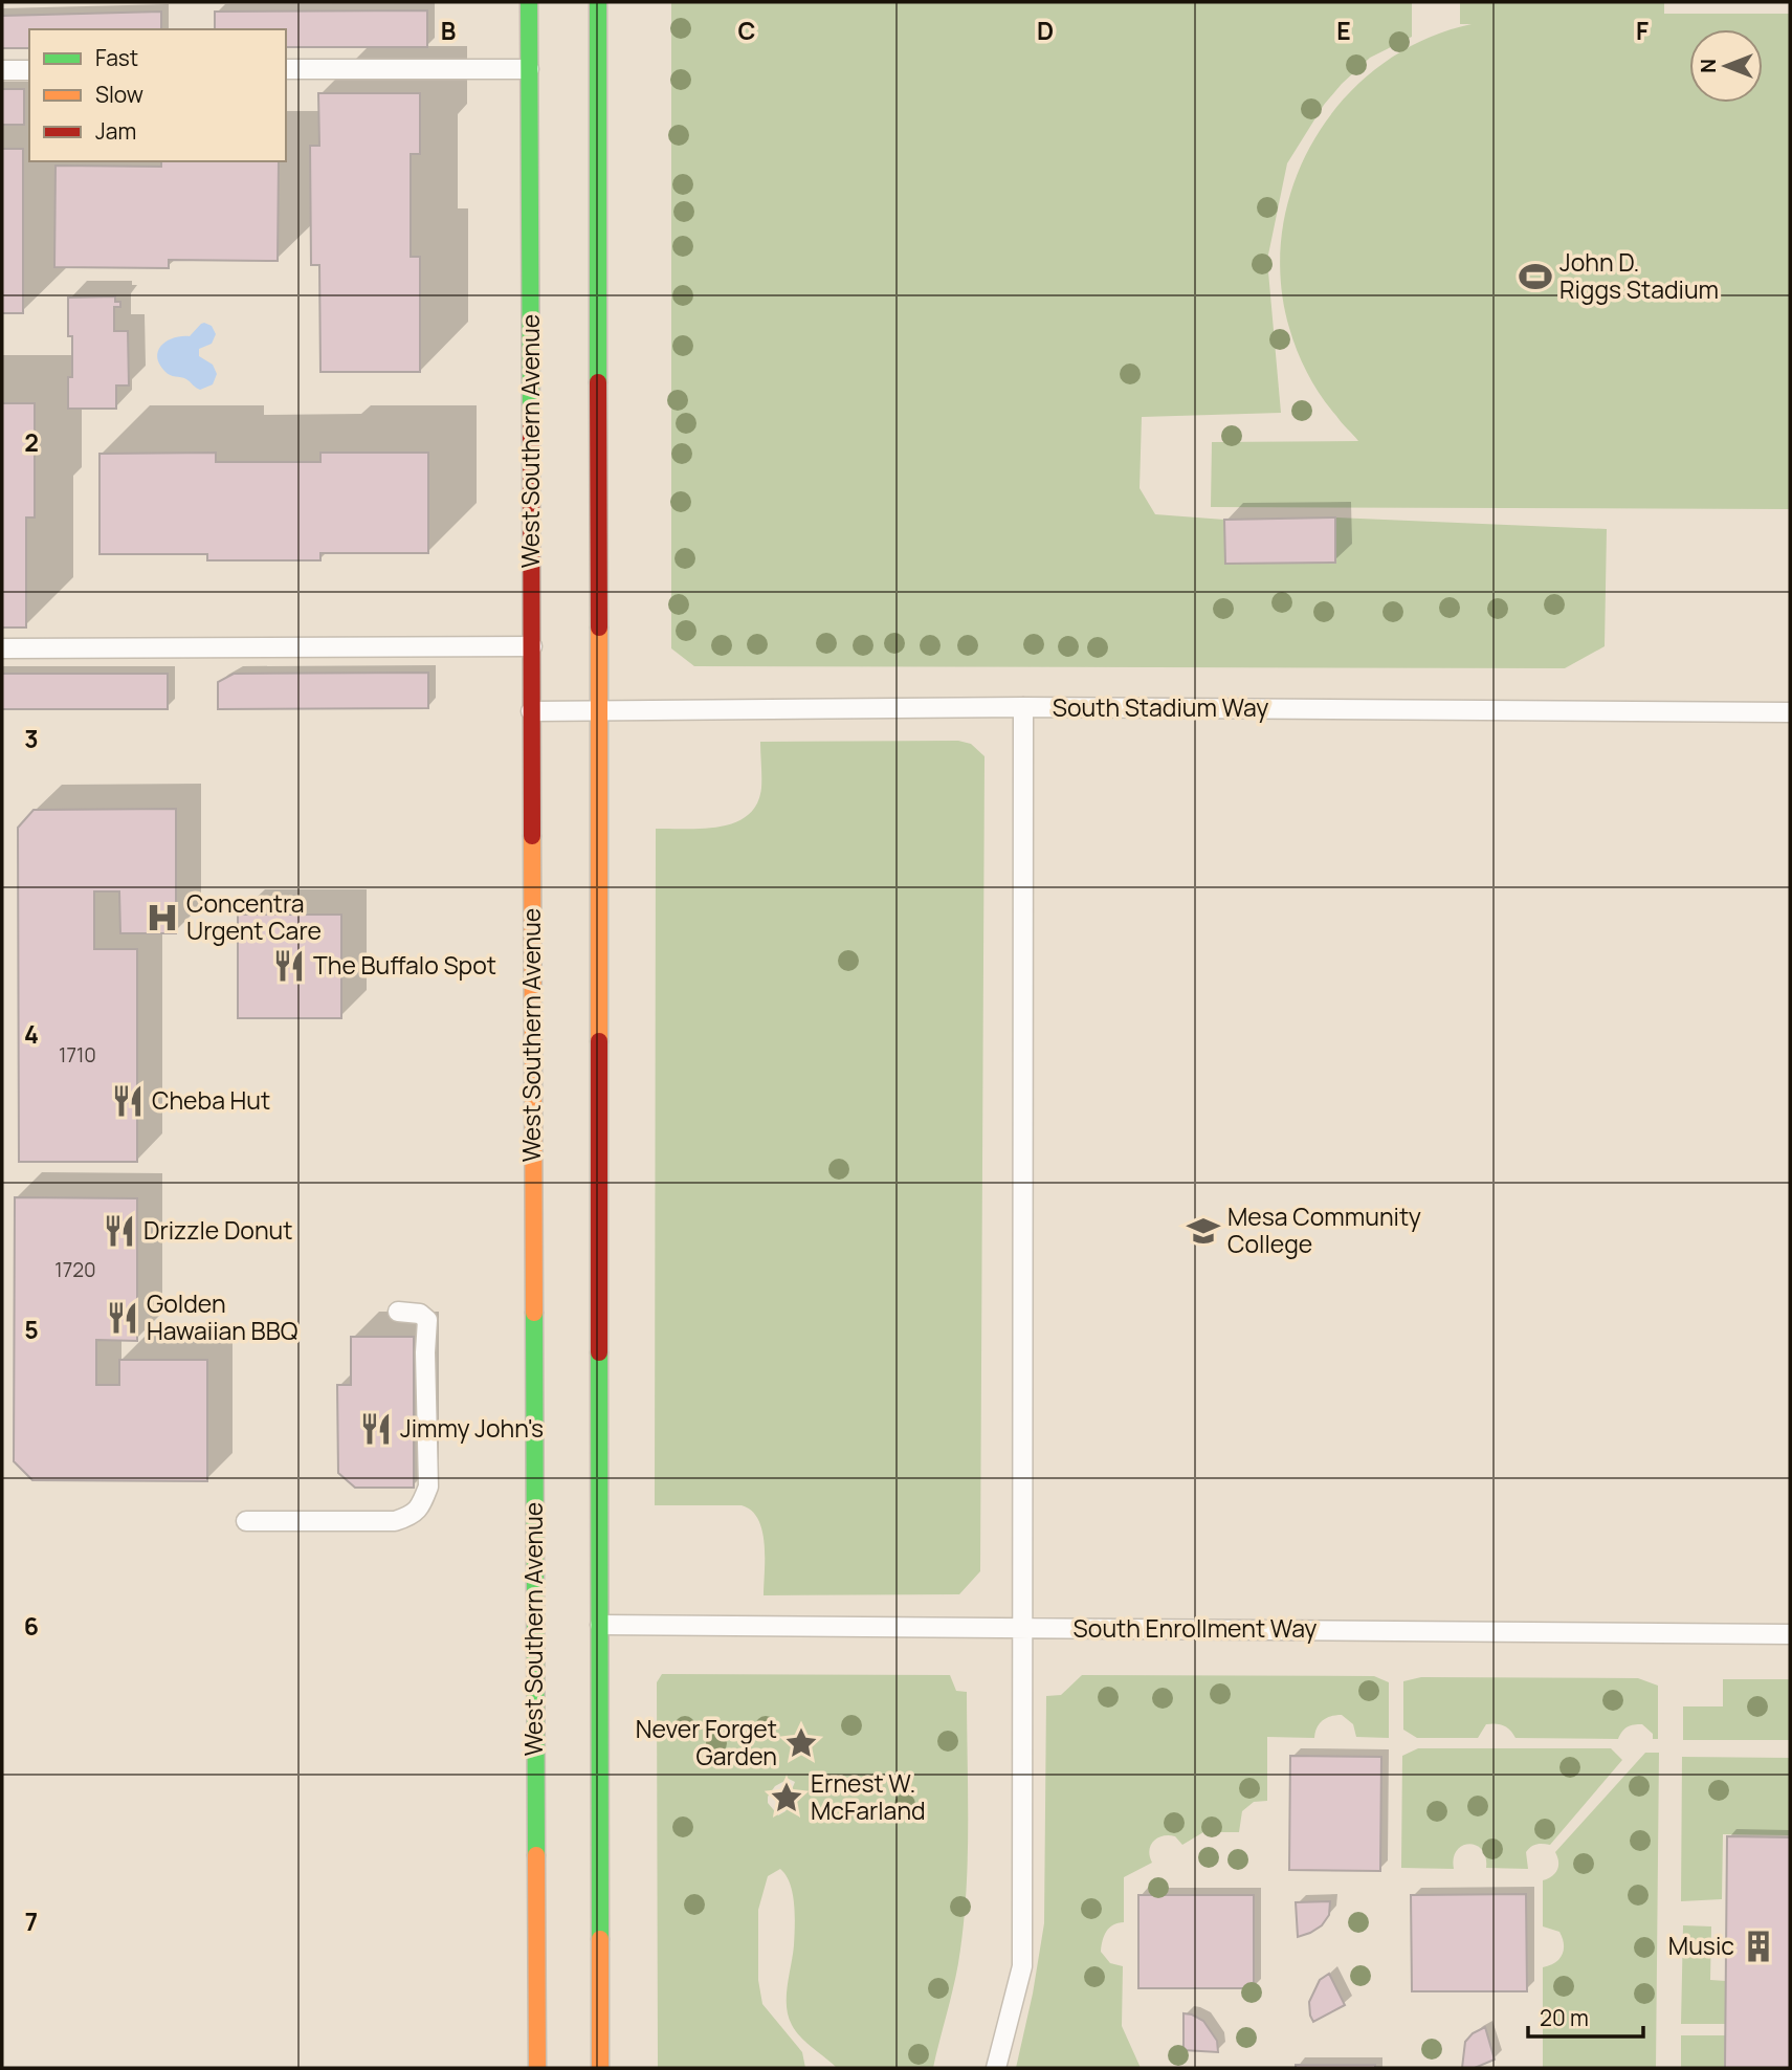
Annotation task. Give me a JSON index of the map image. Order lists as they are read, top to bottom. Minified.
{"streets":{"main road":["West Southern Avenue"],"lane":["South Stadium Way","South Enrollment Way"]},"crossings":[["West Southern Avenue","South Stadium Way"]],"places":{"sports":["John D. Riggs Stadium"],"hospital":["Concentra Urgent Care"],"restaurant":["The Buffalo Spot","Cheba Hut","Drizzle Donut","Golden Hawaiian BBQ","Jimmy John's"],"school or university":["Mesa Community College"],"place":["Never Forget Garden","Ernest W. McFarland"],"building":["Music"]},"house_numbers":["1710","1720"],"legend":["Fast","Slow","Jam"],"scale_bar":"20 m","north":"left","grid":{"columns":["B","C","D","E","F"],"rows":["2","3","4","5","6","7"]}}
